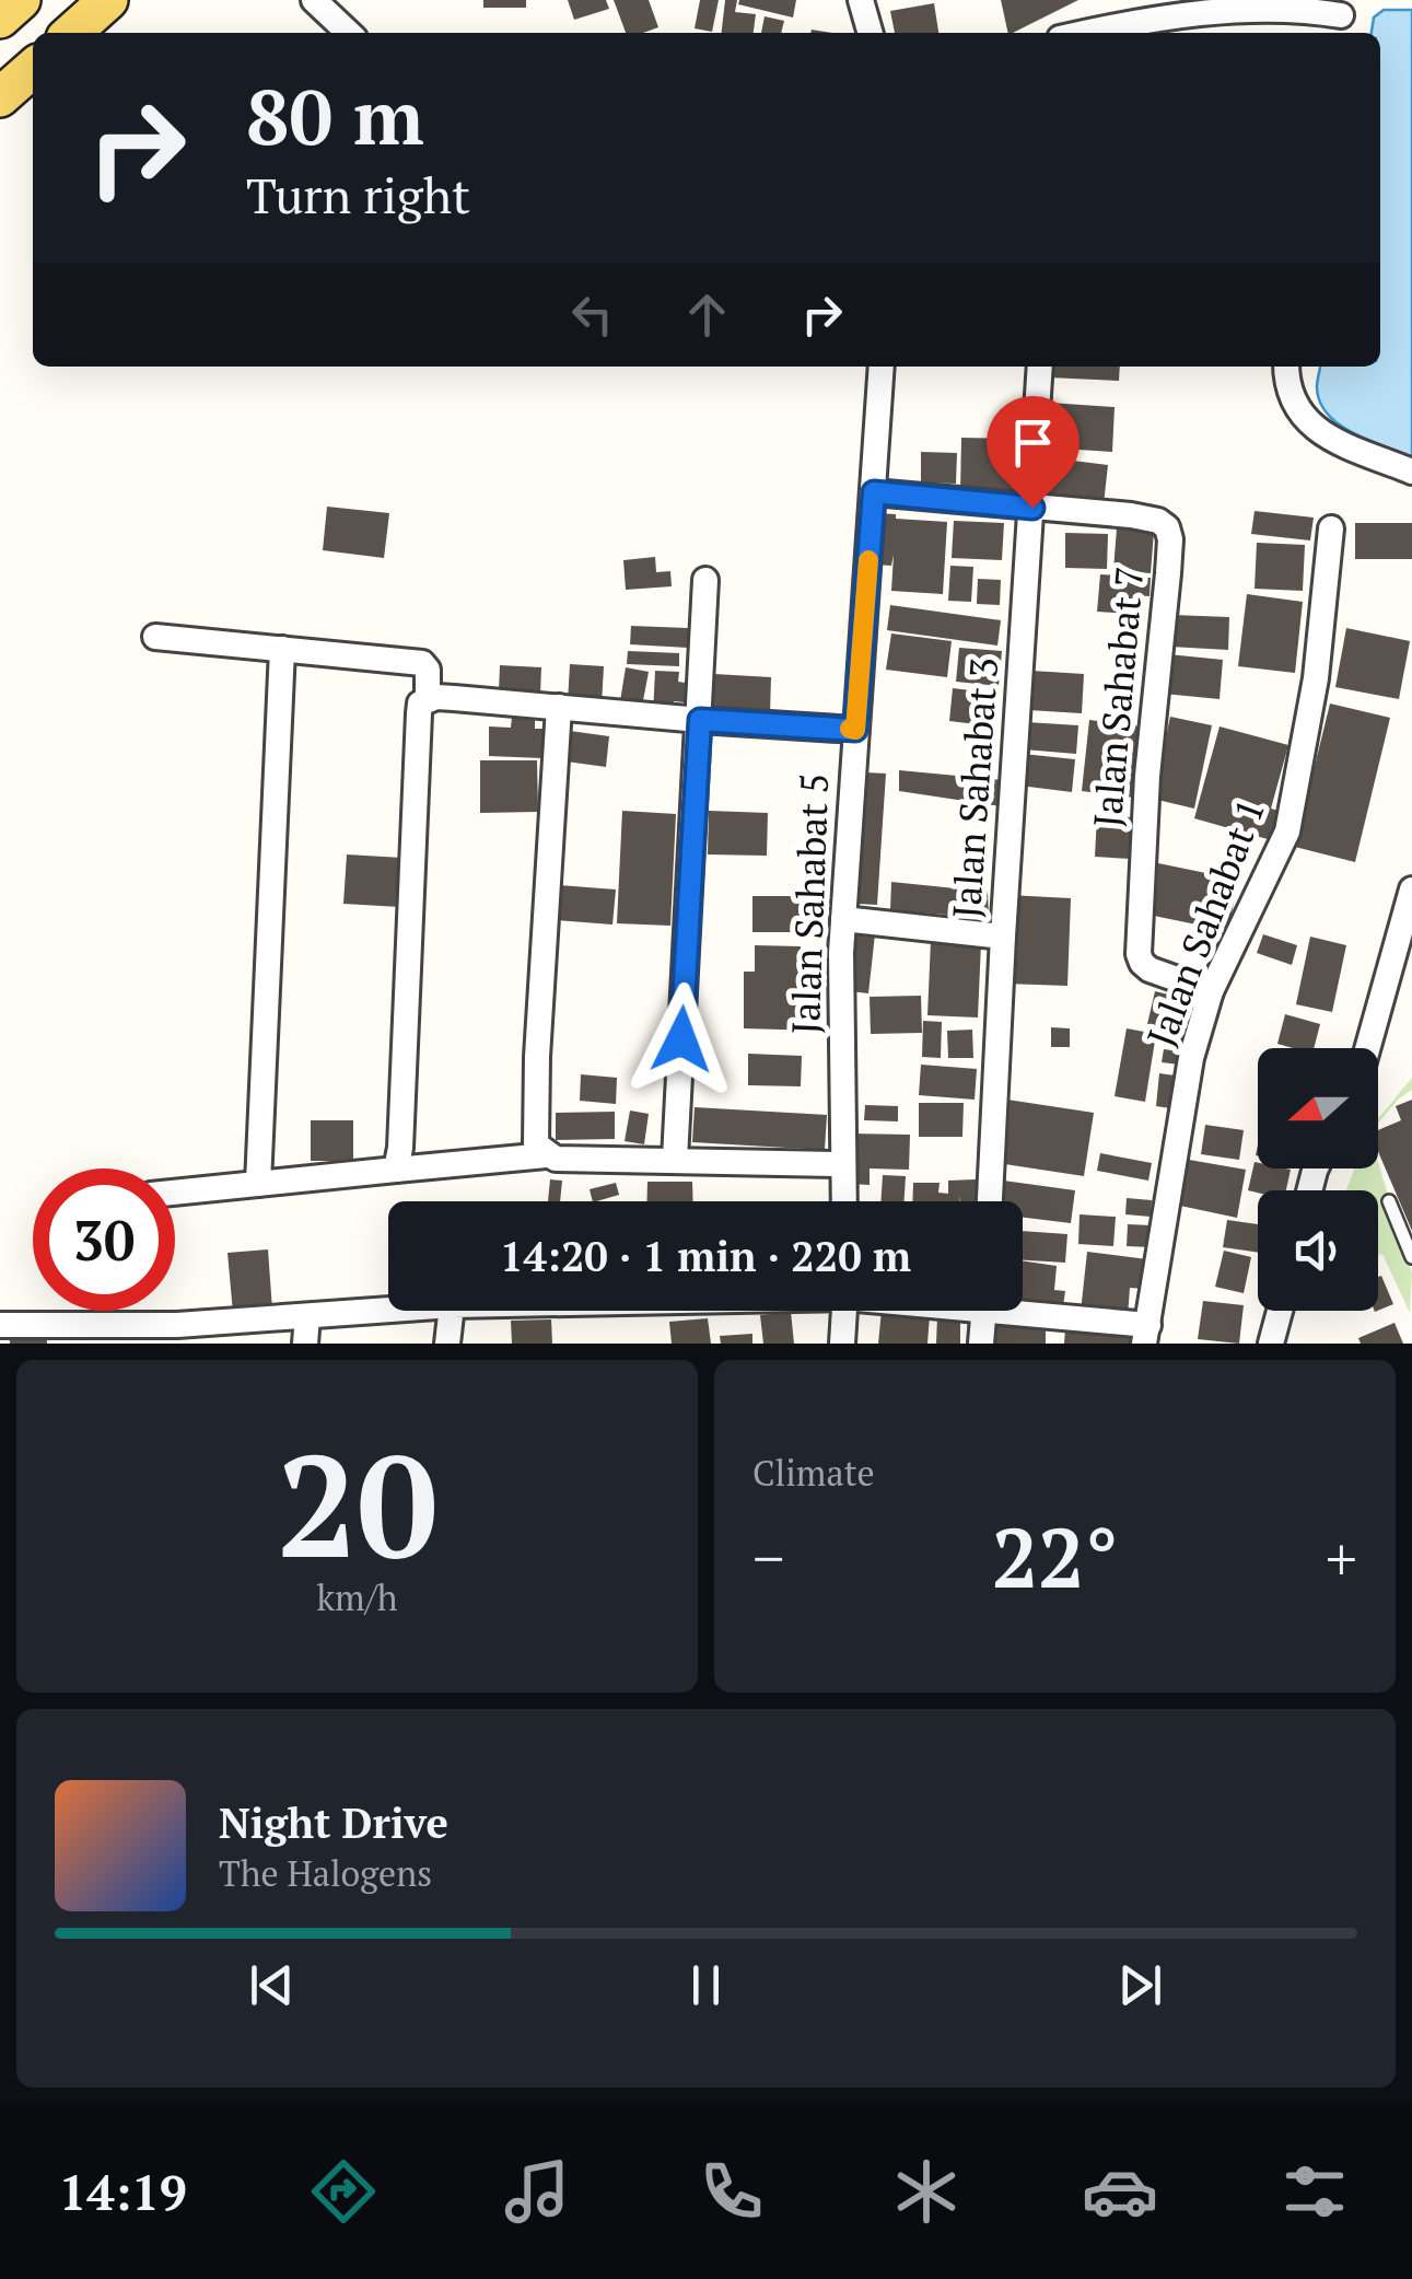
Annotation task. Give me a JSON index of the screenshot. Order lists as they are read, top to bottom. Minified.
{"streets":{"street":["Jalan Sahabat 7","Jalan Sahabat 3","Jalan Sahabat 5","Jalan Sahabat 1"]},"crossings":[["Jalan Sahabat 7","Jalan Sahabat 3"],["Jalan Sahabat 7","Jalan Sahabat 5"],["Jalan Sahabat 7","Jalan Sahabat 1"]],"north":"left","page":{"turn":["80 m","Turn right"],"limit":"30","trip":"14:20 · 1 min · 220 m","tile":[["20","km/h"],"Climate"],"heat":["−","22°","+"],"song":["Night Drive","The Halogens"],"tabs":"14:19"}}
